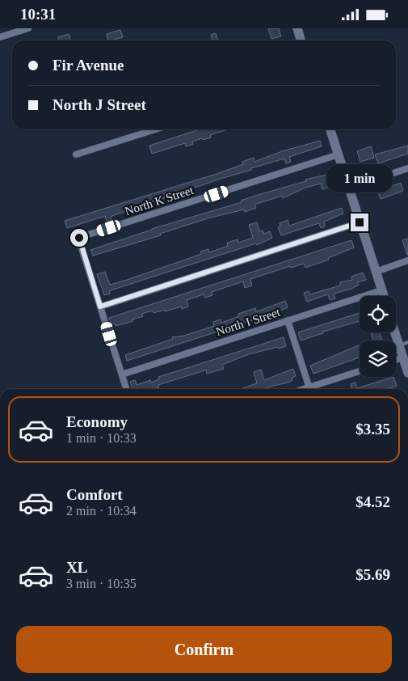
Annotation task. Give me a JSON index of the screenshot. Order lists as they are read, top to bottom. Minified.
{"streets":{"street":["North K Street","North I Street"]},"page":{"status":"10:31","banner":["Fir Avenue","North J Street"],"bubble":"1 min","list":[{"name":"Economy","note":"1 min · 10:33","value":"$3.35"},{"name":"Comfort","note":"2 min · 10:34","value":"$4.52"},{"name":"XL","note":"3 min · 10:35","value":"$5.69"}],"buttons":"Confirm"}}
